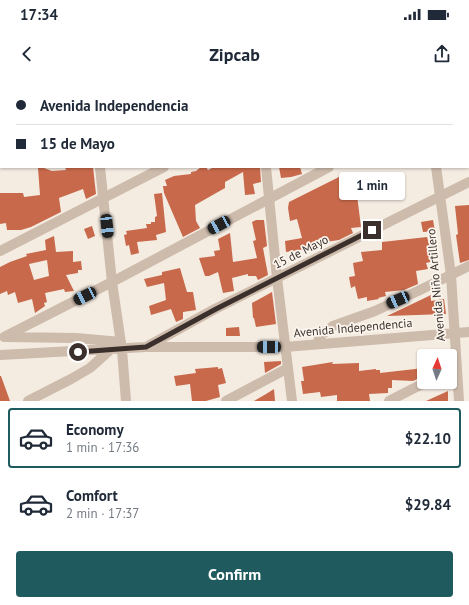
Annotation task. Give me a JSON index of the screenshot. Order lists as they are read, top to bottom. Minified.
{"streets":{"street":["15 de Mayo","Avenida Niño Artillero","Avenida Independencia"]},"crossings":[["15 de Mayo","Avenida Niño Artillero"],["15 de Mayo","Avenida Independencia"],["Avenida Niño Artillero","Avenida Independencia"]],"north":"top","page":{"status":"17:34","header":"Zipcab","banner":["Avenida Independencia","15 de Mayo"],"bubble":"1 min","list":[{"name":"Economy","note":"1 min · 17:36","value":"$22.10"},{"name":"Comfort","note":"2 min · 17:37","value":"$29.84"}],"buttons":"Confirm"}}
